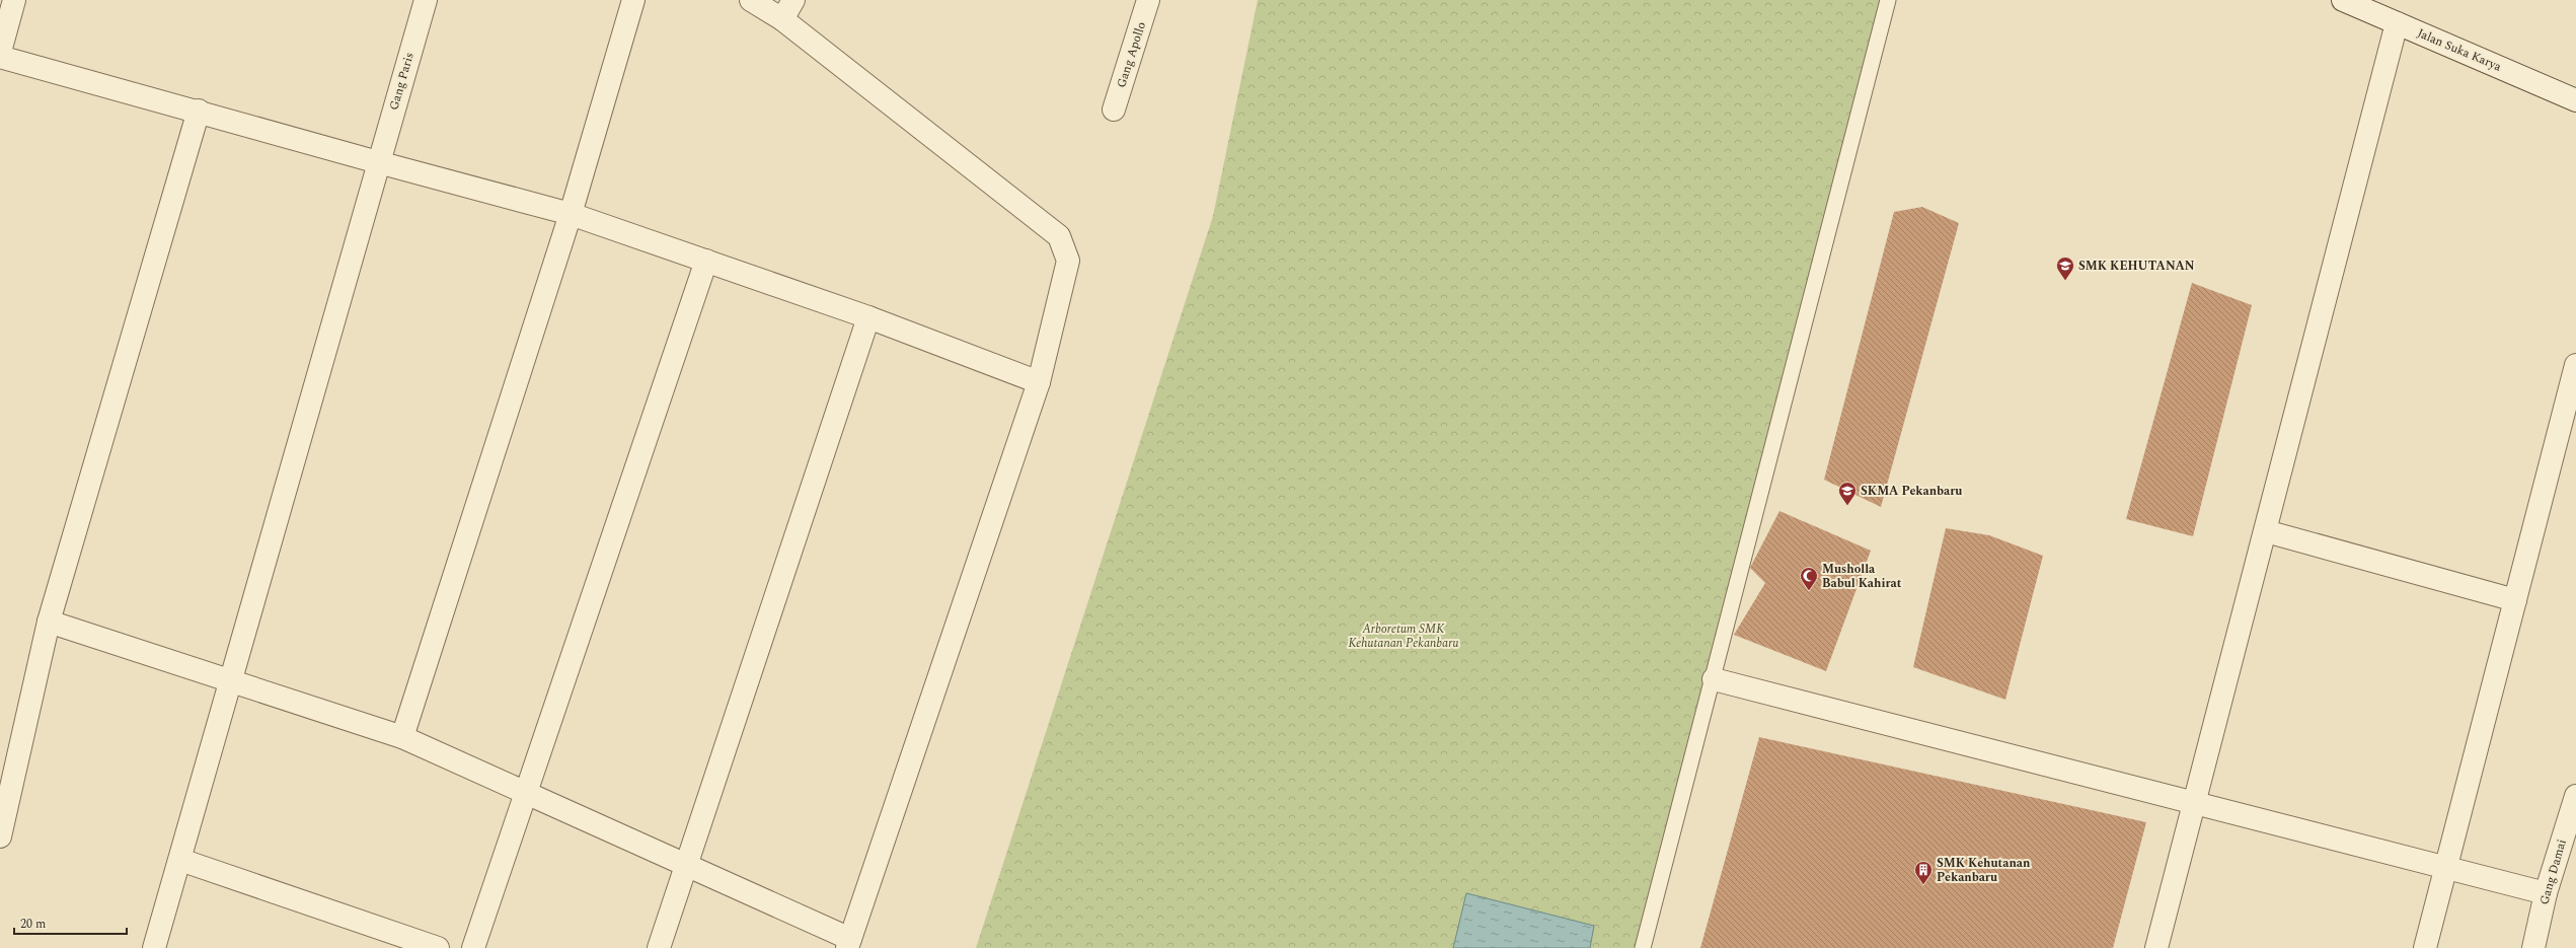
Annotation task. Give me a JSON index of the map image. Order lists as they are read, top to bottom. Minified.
{"streets":{"street":["Jalan Suka Karya","Gang Apollo","Gang Paris","Gang Damai"]},"parks":["Arboretum SMK Kehutanan Pekanbaru"],"places":{"school or university":["SMK KEHUTANAN","SKMA Pekanbaru"],"mosque":["Musholla Babul Kahirat"],"building":["SMK Kehutanan Pekanbaru"]},"scale_bar":"20 m"}
